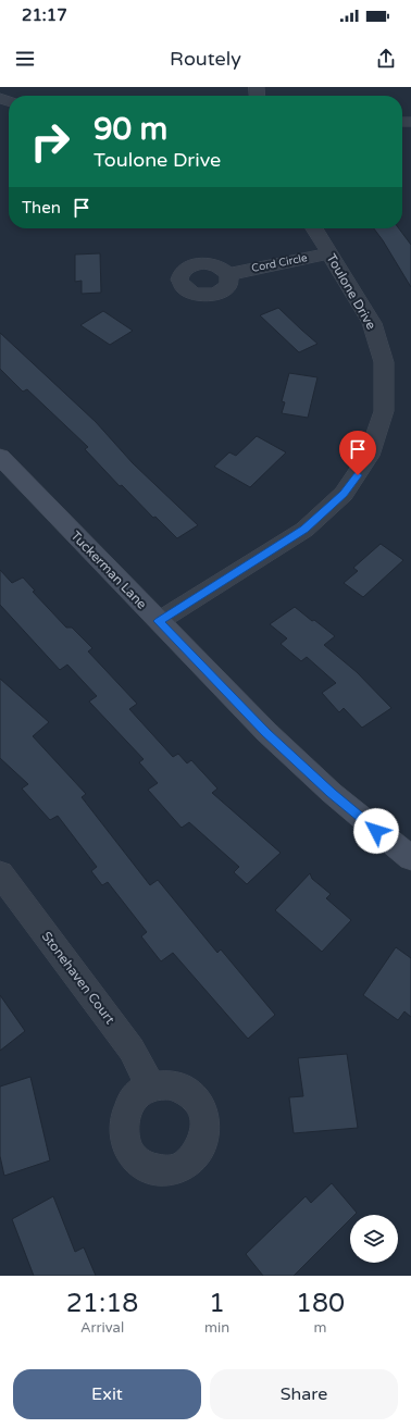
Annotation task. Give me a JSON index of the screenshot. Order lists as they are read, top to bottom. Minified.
{"streets":{"main road":["Tuckerman Lane"],"street":["Cord Circle","Toulone Drive","Stonehaven Court"]},"crossings":[["Cord Circle","Toulone Drive"],["Toulone Drive","Tuckerman Lane"]],"page":{"status":"21:17","header":"Routely","turn":["90 m","Toulone Drive"],"then":"Then","eta":["21:18","Arrival","1","min","180","m"],"buttons":["Exit","Share"]}}
